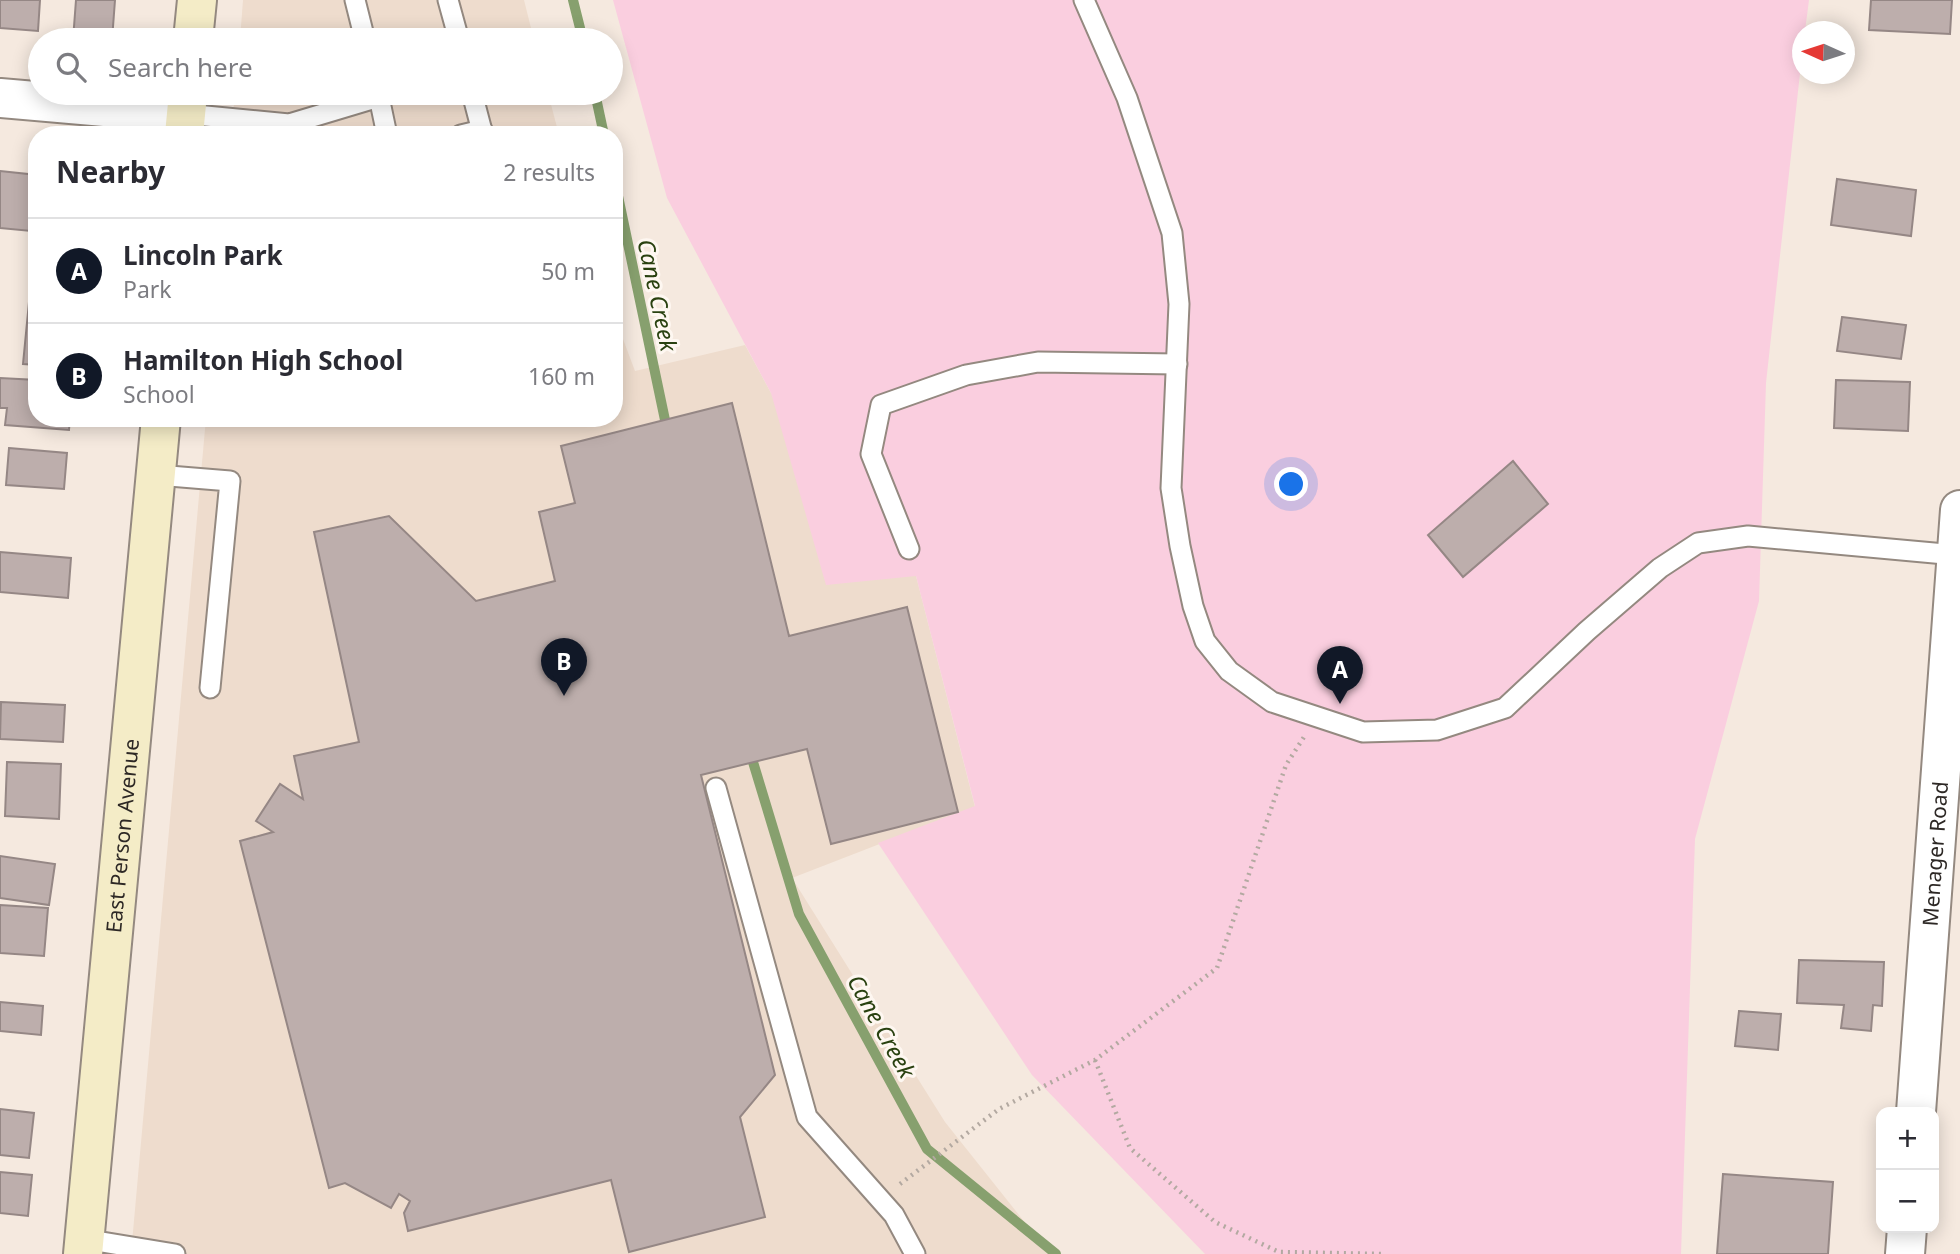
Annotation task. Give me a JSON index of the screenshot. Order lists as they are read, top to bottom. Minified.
{"streets":{"main road":["East Person Avenue"],"street":["Menager Road"]},"water":["Cane Creek"],"north":"left","page":{"search":"Search here","heading":["Nearby","2 results"],"list":[{"mark":"A","name":"Lincoln Park","note":"Park","value":"50 m"},{"mark":"B","name":"Hamilton High School","note":"School","value":"160 m"}],"pins":["B","A"],"map_buttons":["+","−"]}}
